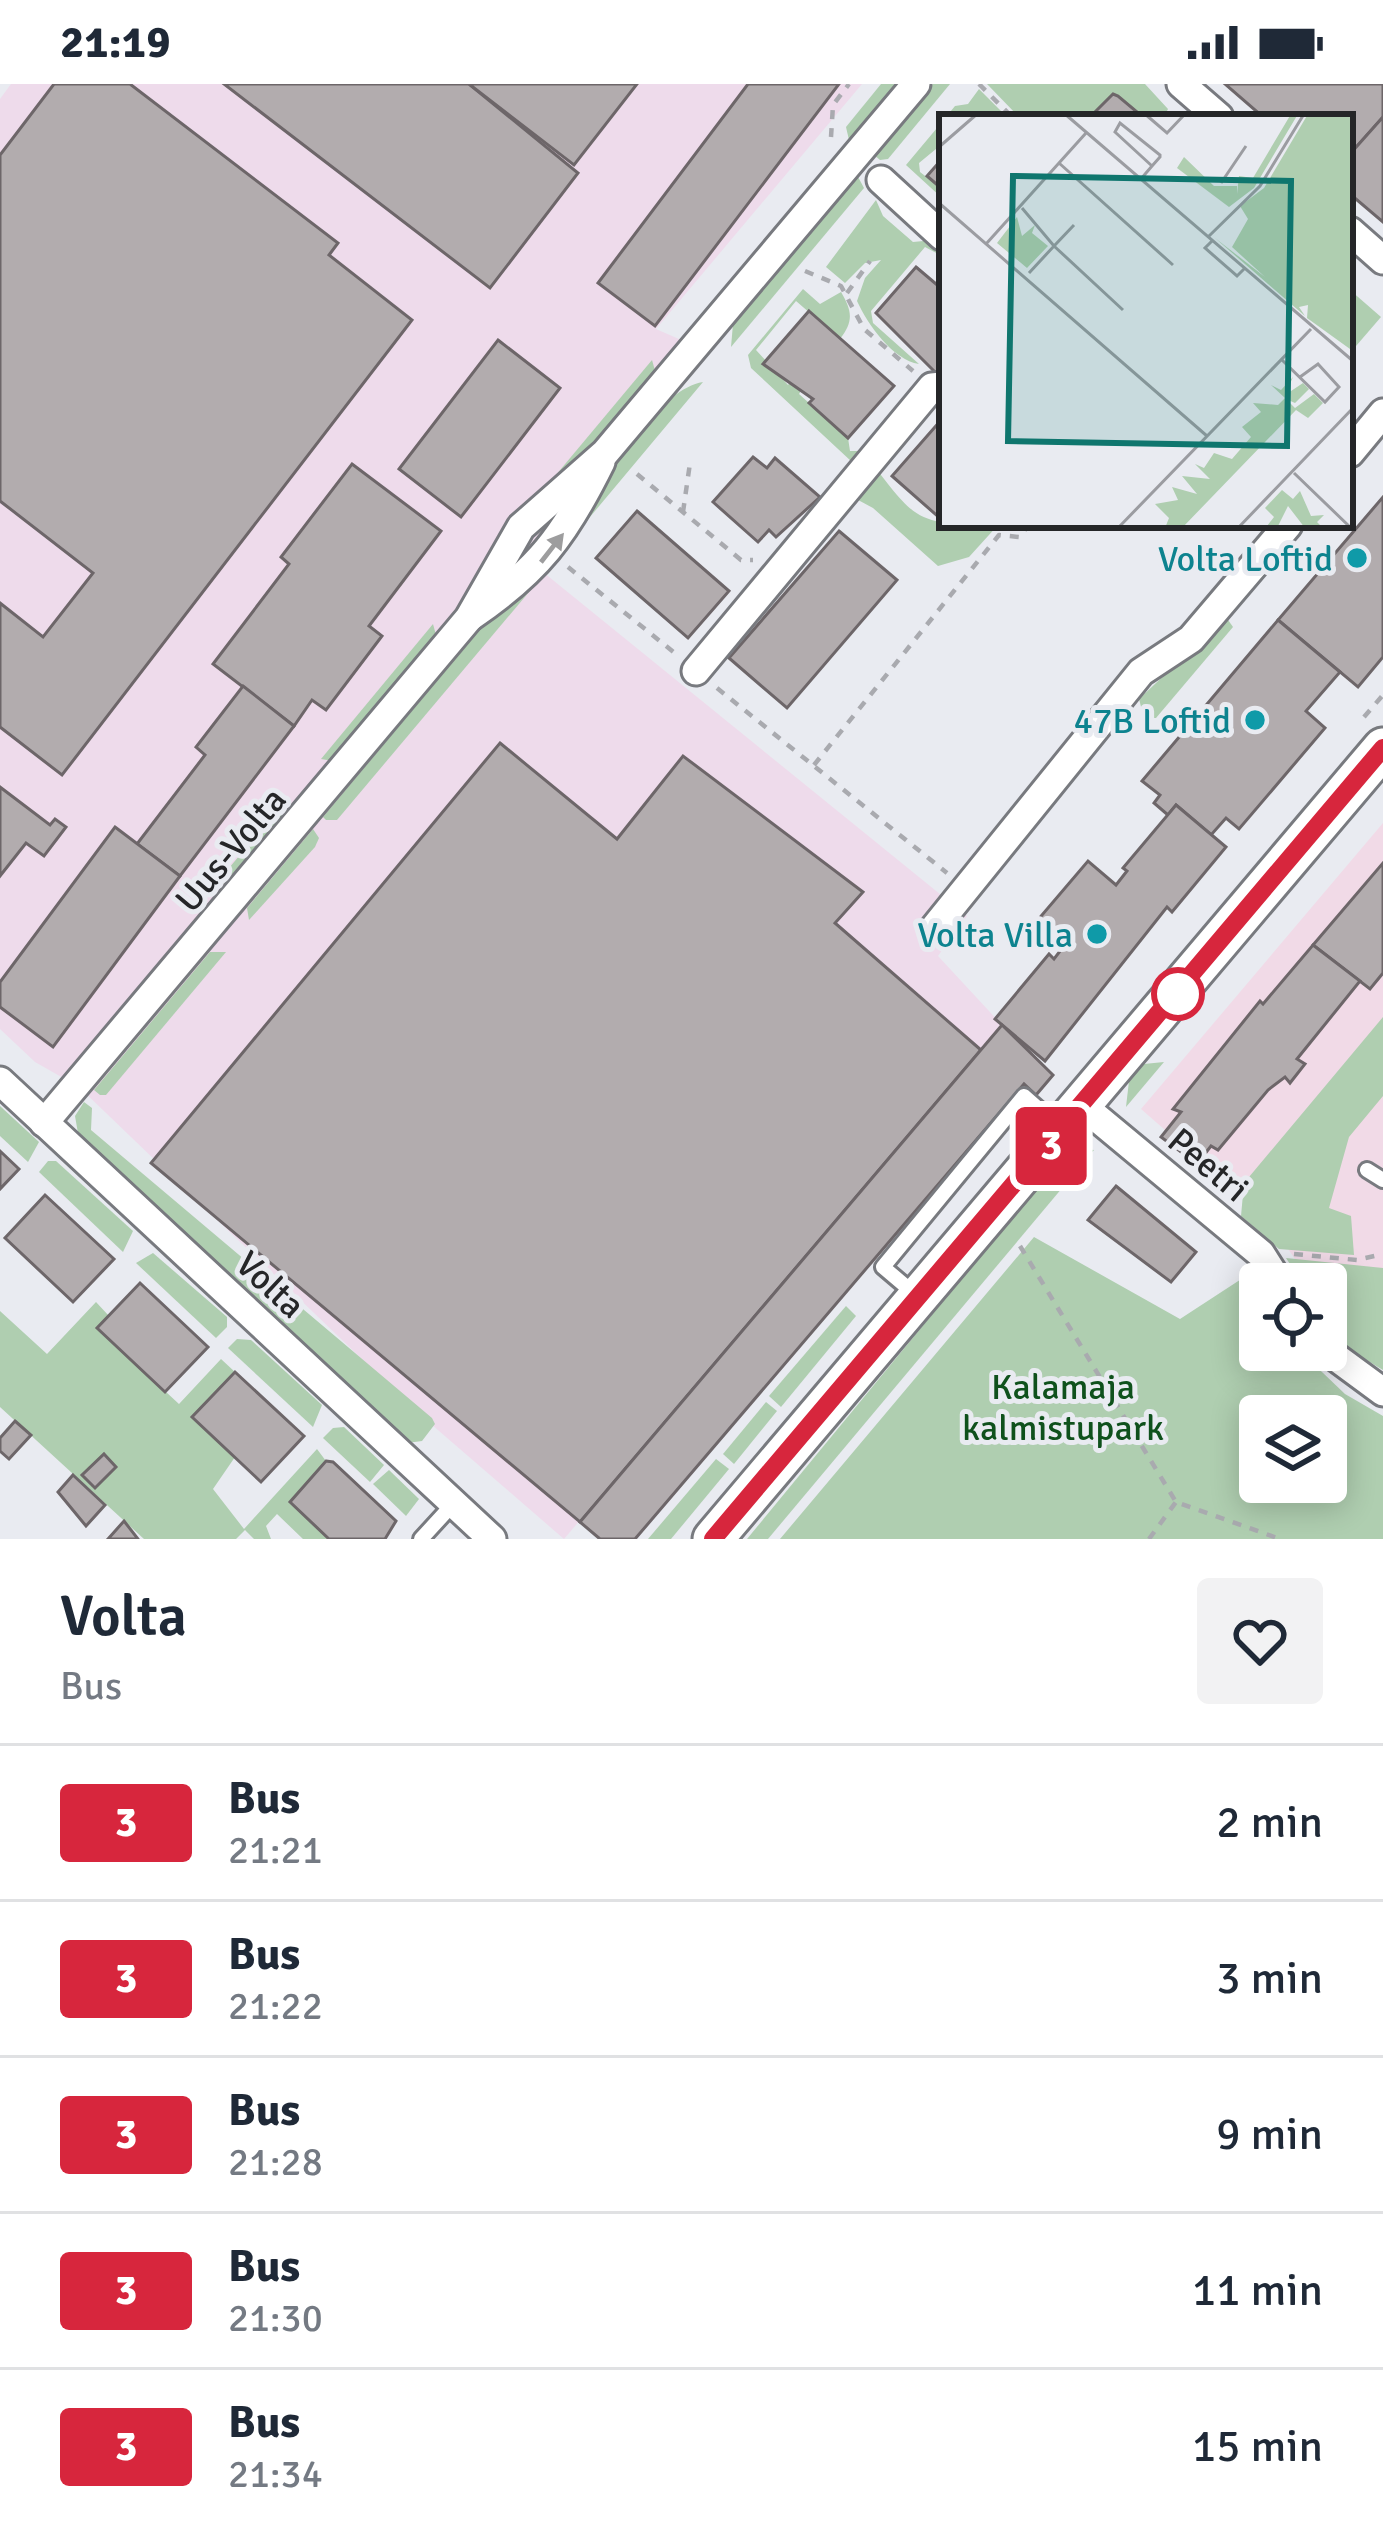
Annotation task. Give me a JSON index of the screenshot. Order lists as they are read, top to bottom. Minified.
{"streets":{"street":["Uus-Volta","Peetri","Volta"]},"crossings":[["Uus-Volta","Volta"]],"parks":["Kalamaja kalmistupark"],"places":["Volta Loftid","47B Loftid","Volta Villa"],"lines":["bus line 3"],"page":{"status":"21:19","on_map":"3","heading":["Volta","Bus"],"list":[{"mark":"3","name":"Bus","note":"21:21","value":"2 min"},{"mark":"3","name":"Bus","note":"21:22","value":"3 min"},{"mark":"3","name":"Bus","note":"21:28","value":"9 min"},{"mark":"3","name":"Bus","note":"21:30","value":"11 min"},{"mark":"3","name":"Bus","note":"21:34","value":"15 min"}]}}
